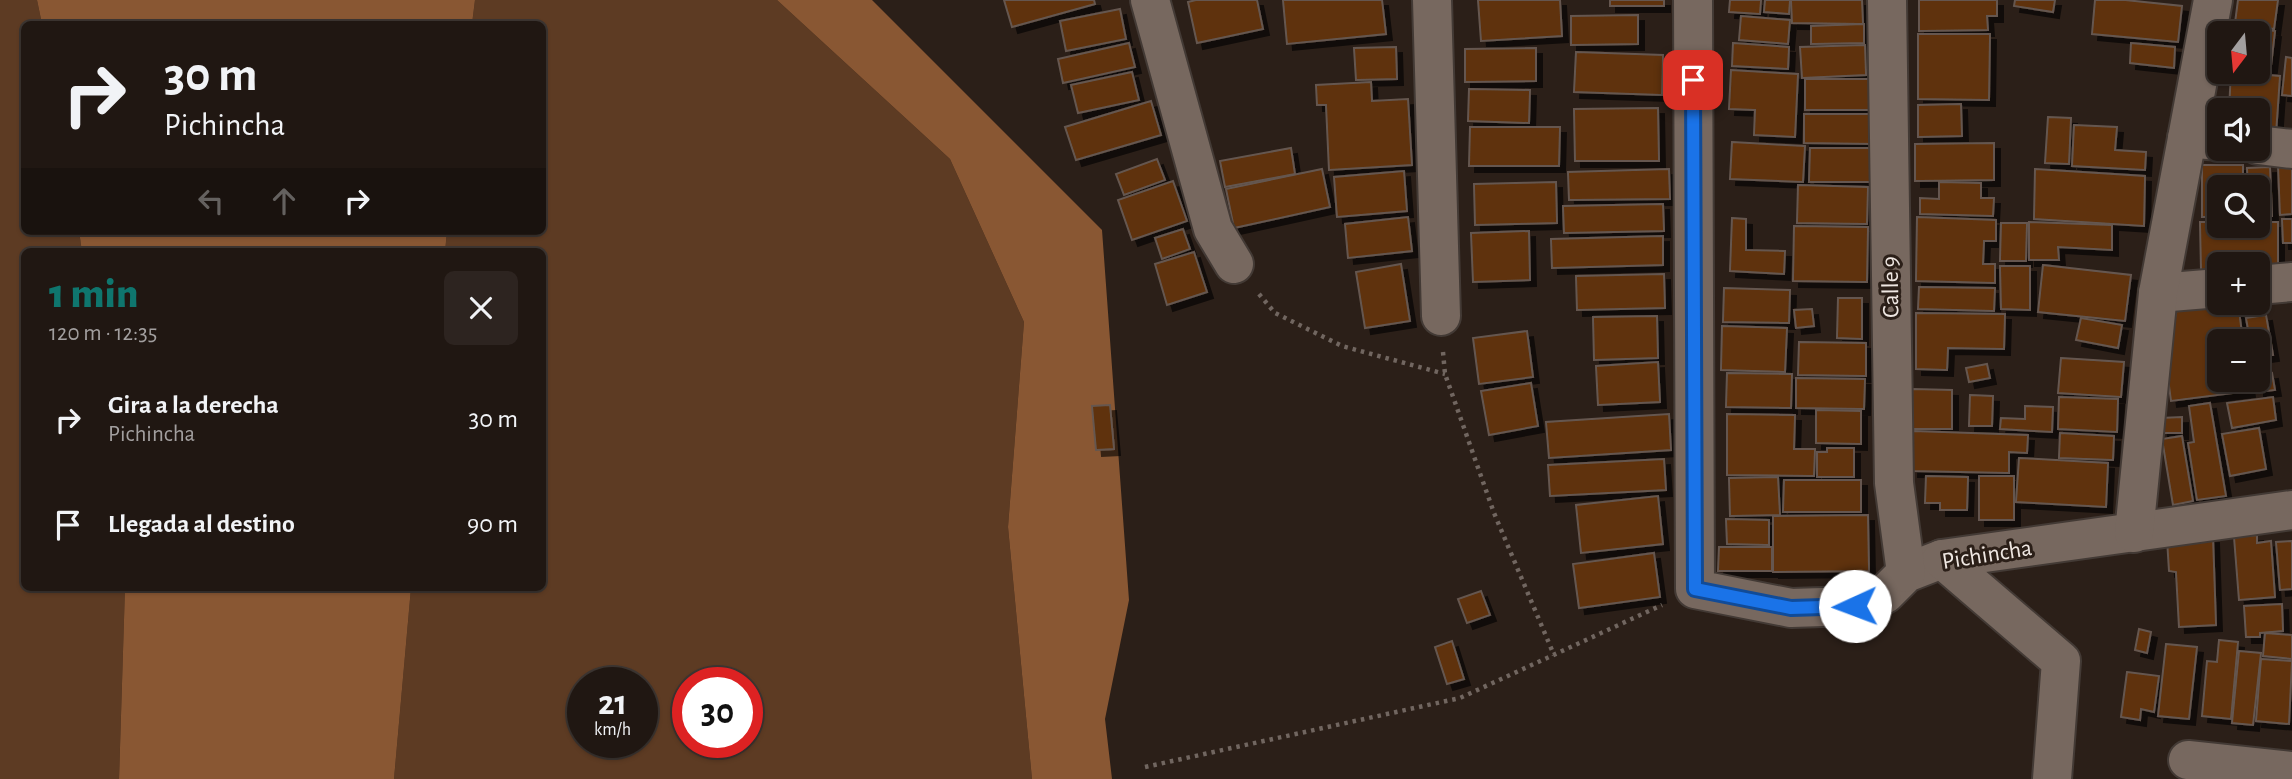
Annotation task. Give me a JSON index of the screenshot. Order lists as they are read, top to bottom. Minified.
{"streets":{"street":["Calle 9","Pichincha"]},"crossings":[["Calle 9","Pichincha"]],"north":"bottom","page":{"map_buttons":["+","−"],"turn":["30 m","Pichincha"],"heading":["1 min","120 m · 12:35"],"list":[{"name":"Gira a la derecha","note":"Pichincha","value":"30 m"},{"name":"Llegada al destino","value":"90 m"}],"speed":"21 km/h","limit":"30"}}
